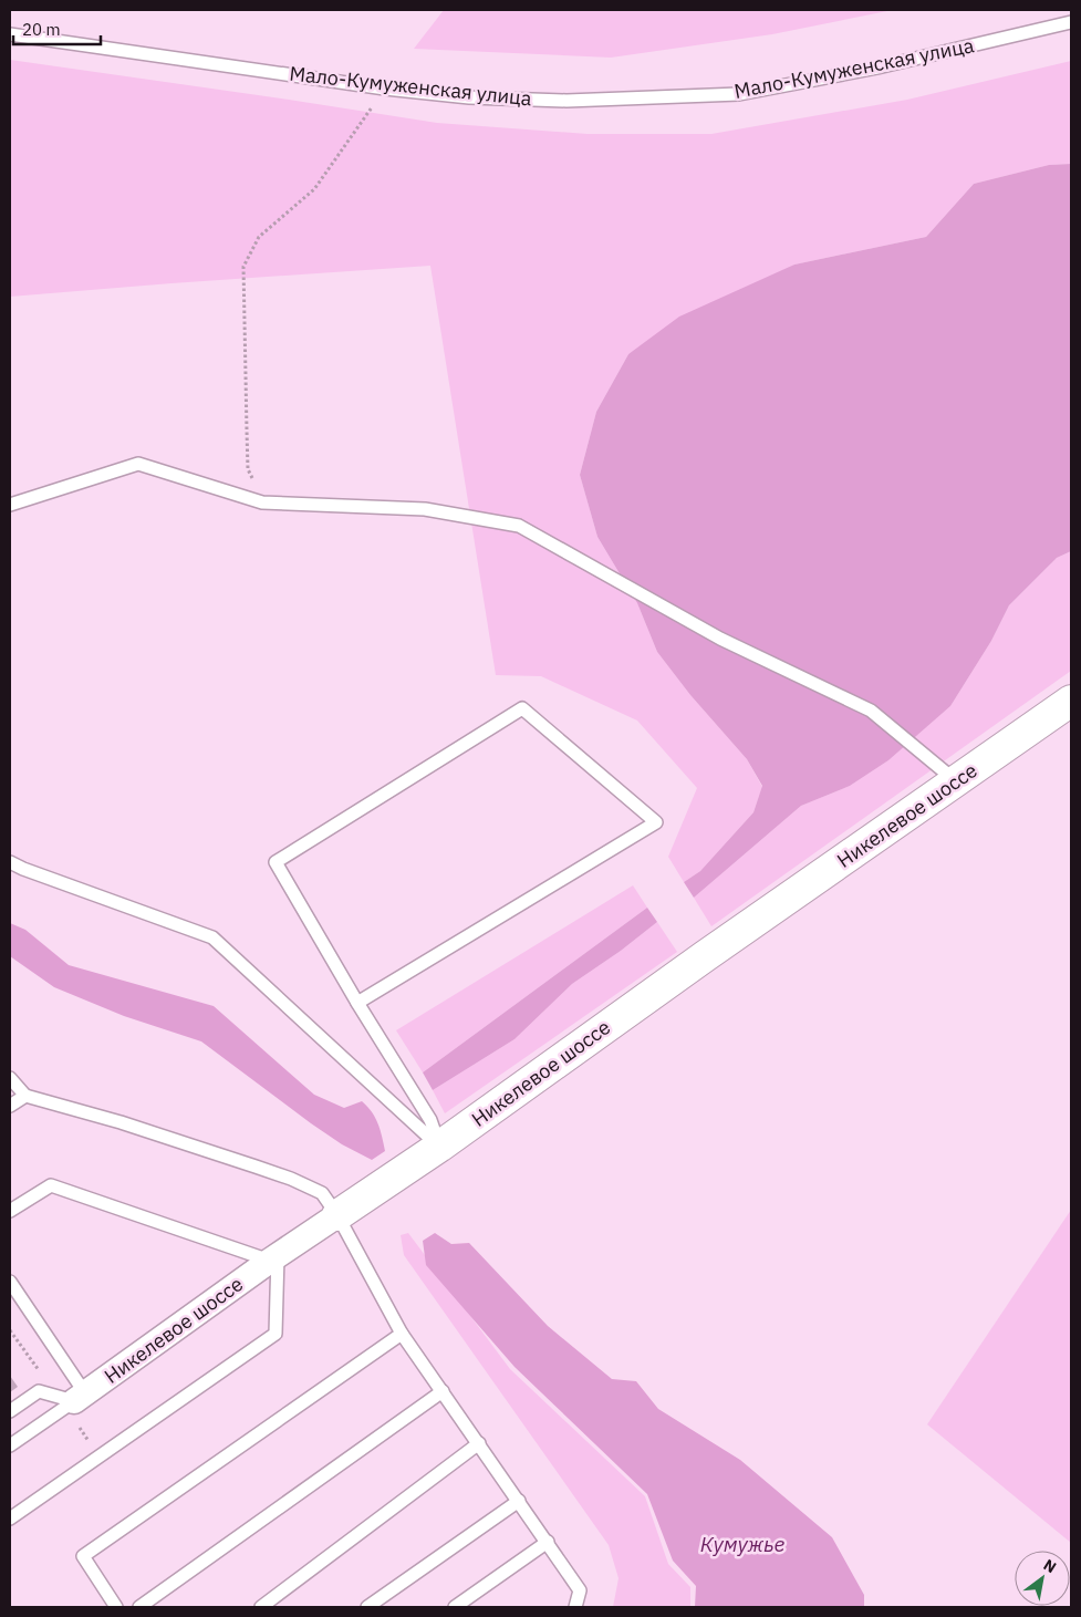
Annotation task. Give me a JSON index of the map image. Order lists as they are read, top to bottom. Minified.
{"streets":{"street":["Никелевое шоссе"],"lane":["Мало-Кумуженская улица"]},"water":["Кумужье"],"scale_bar":"20 m","north":"top right"}
